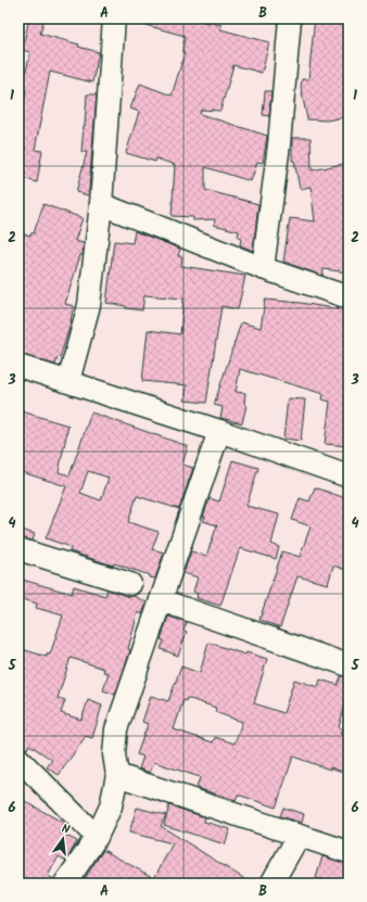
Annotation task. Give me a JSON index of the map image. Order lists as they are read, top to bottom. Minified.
{"north":"top","grid":{"columns":["A","B"],"rows":["1","2","3","4","5","6"]}}
